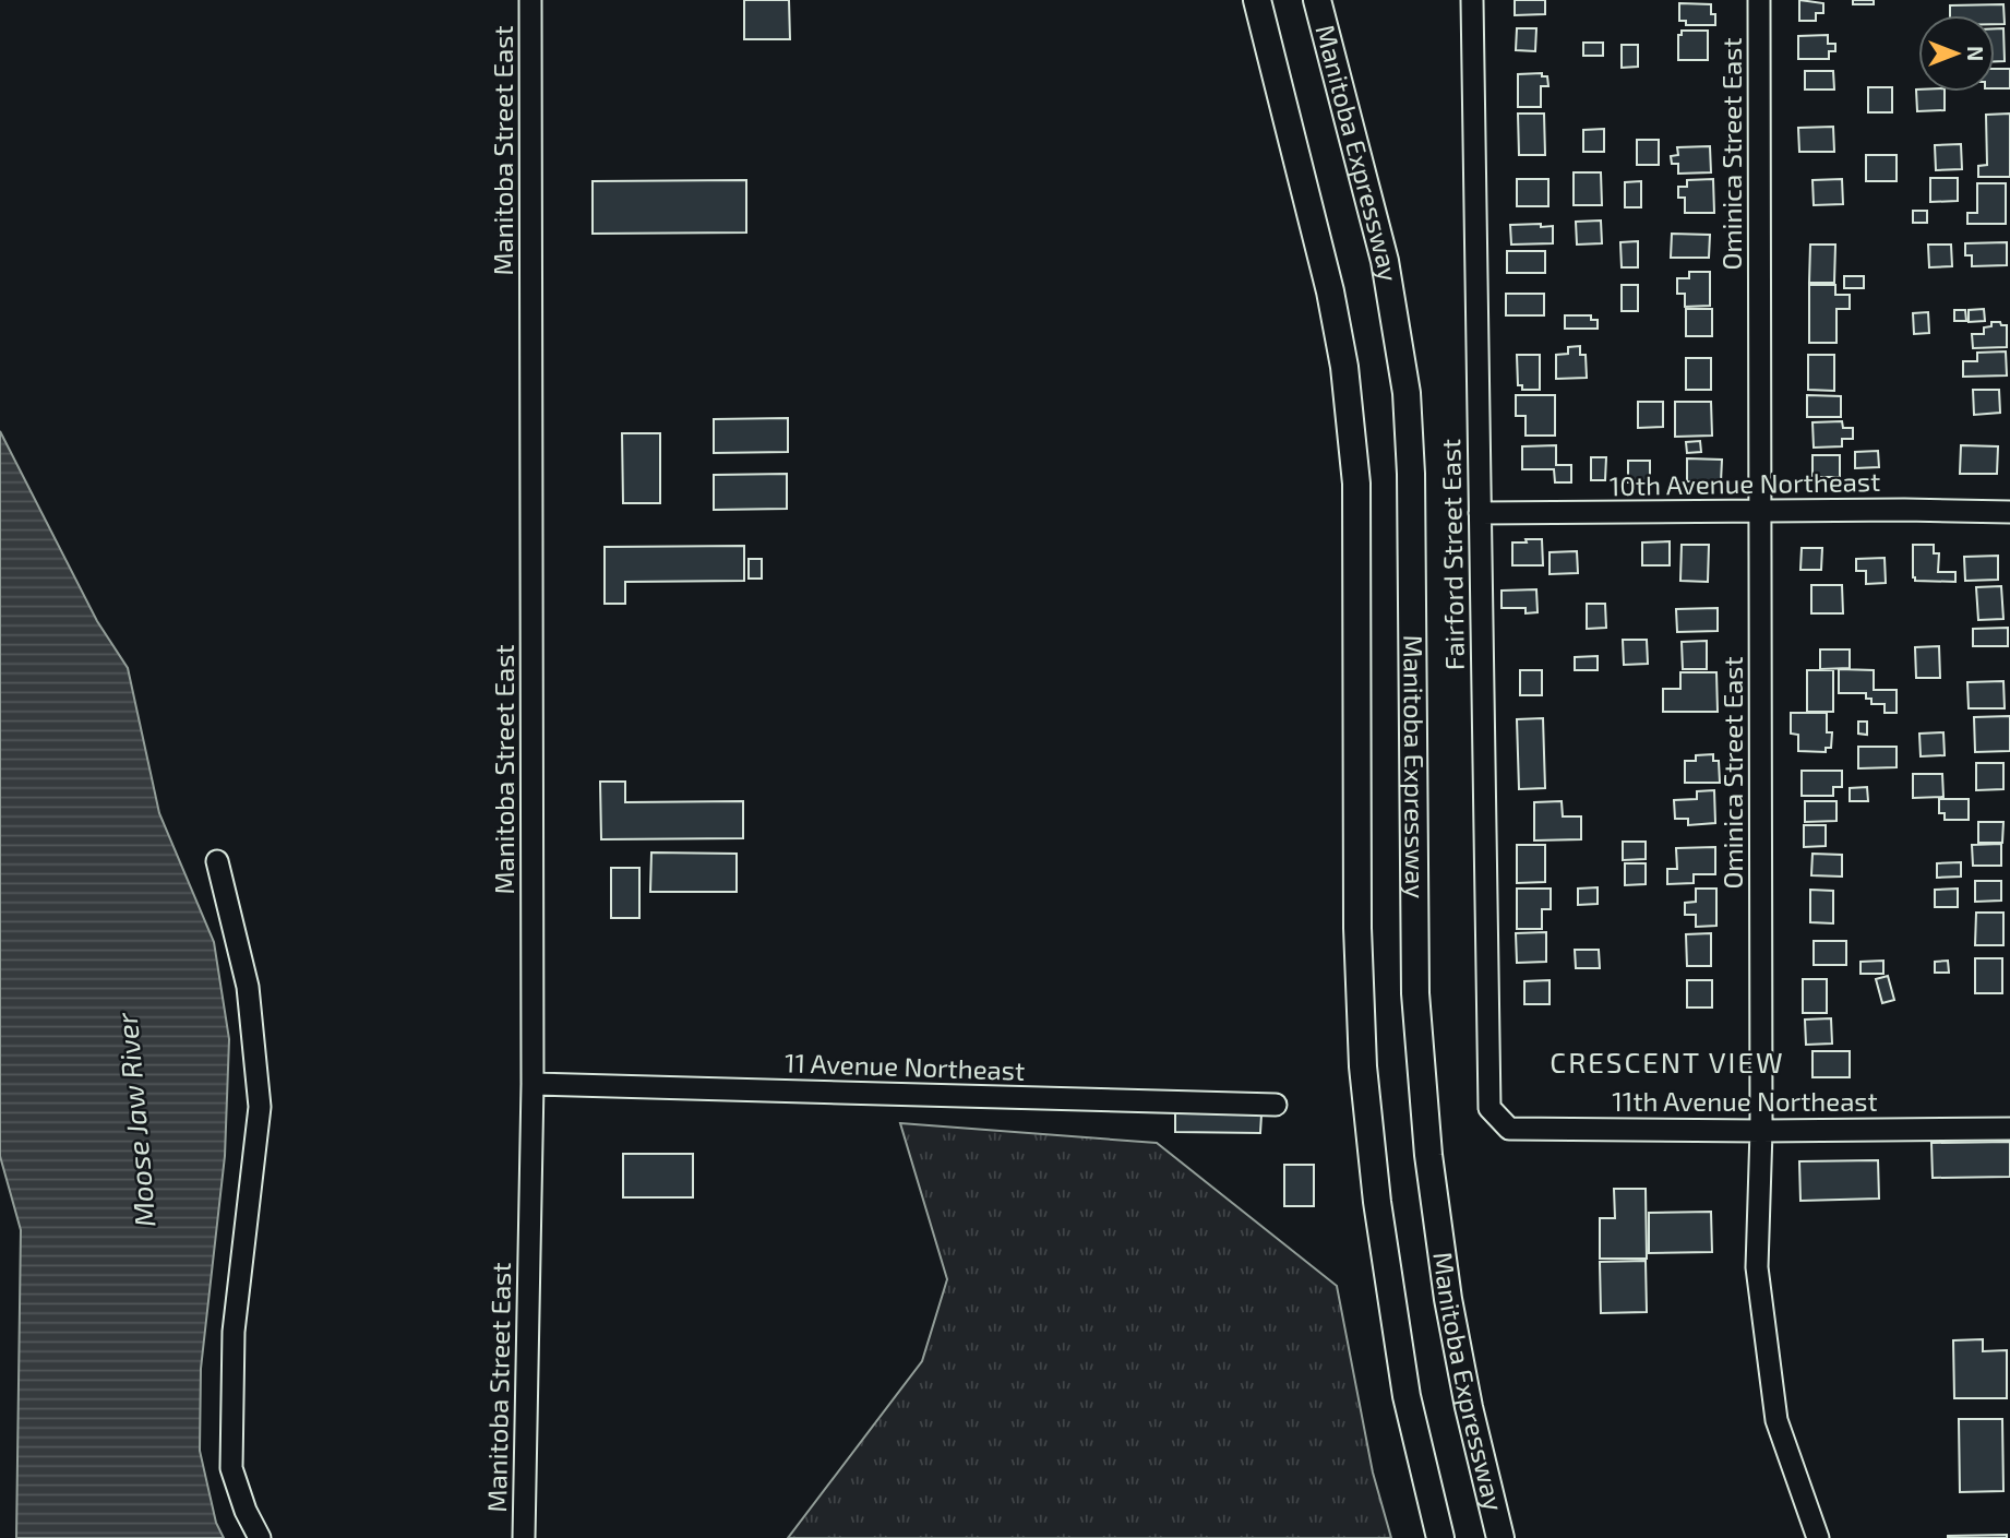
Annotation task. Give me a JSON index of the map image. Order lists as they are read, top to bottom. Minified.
{"streets":{"main road":["Manitoba Expressway"],"street":["Manitoba Street East","Ominica Street East","10th Avenue Northeast","Fairford Street East","11 Avenue Northeast","11th Avenue Northeast"]},"crossings":[["Manitoba Street East","11 Avenue Northeast"],["Ominica Street East","10th Avenue Northeast"],["Ominica Street East","11th Avenue Northeast"],["10th Avenue Northeast","Fairford Street East"],["Fairford Street East","11th Avenue Northeast"]],"districts":["CRESCENT VIEW"],"water":["Moose Jaw River"],"north":"right"}
